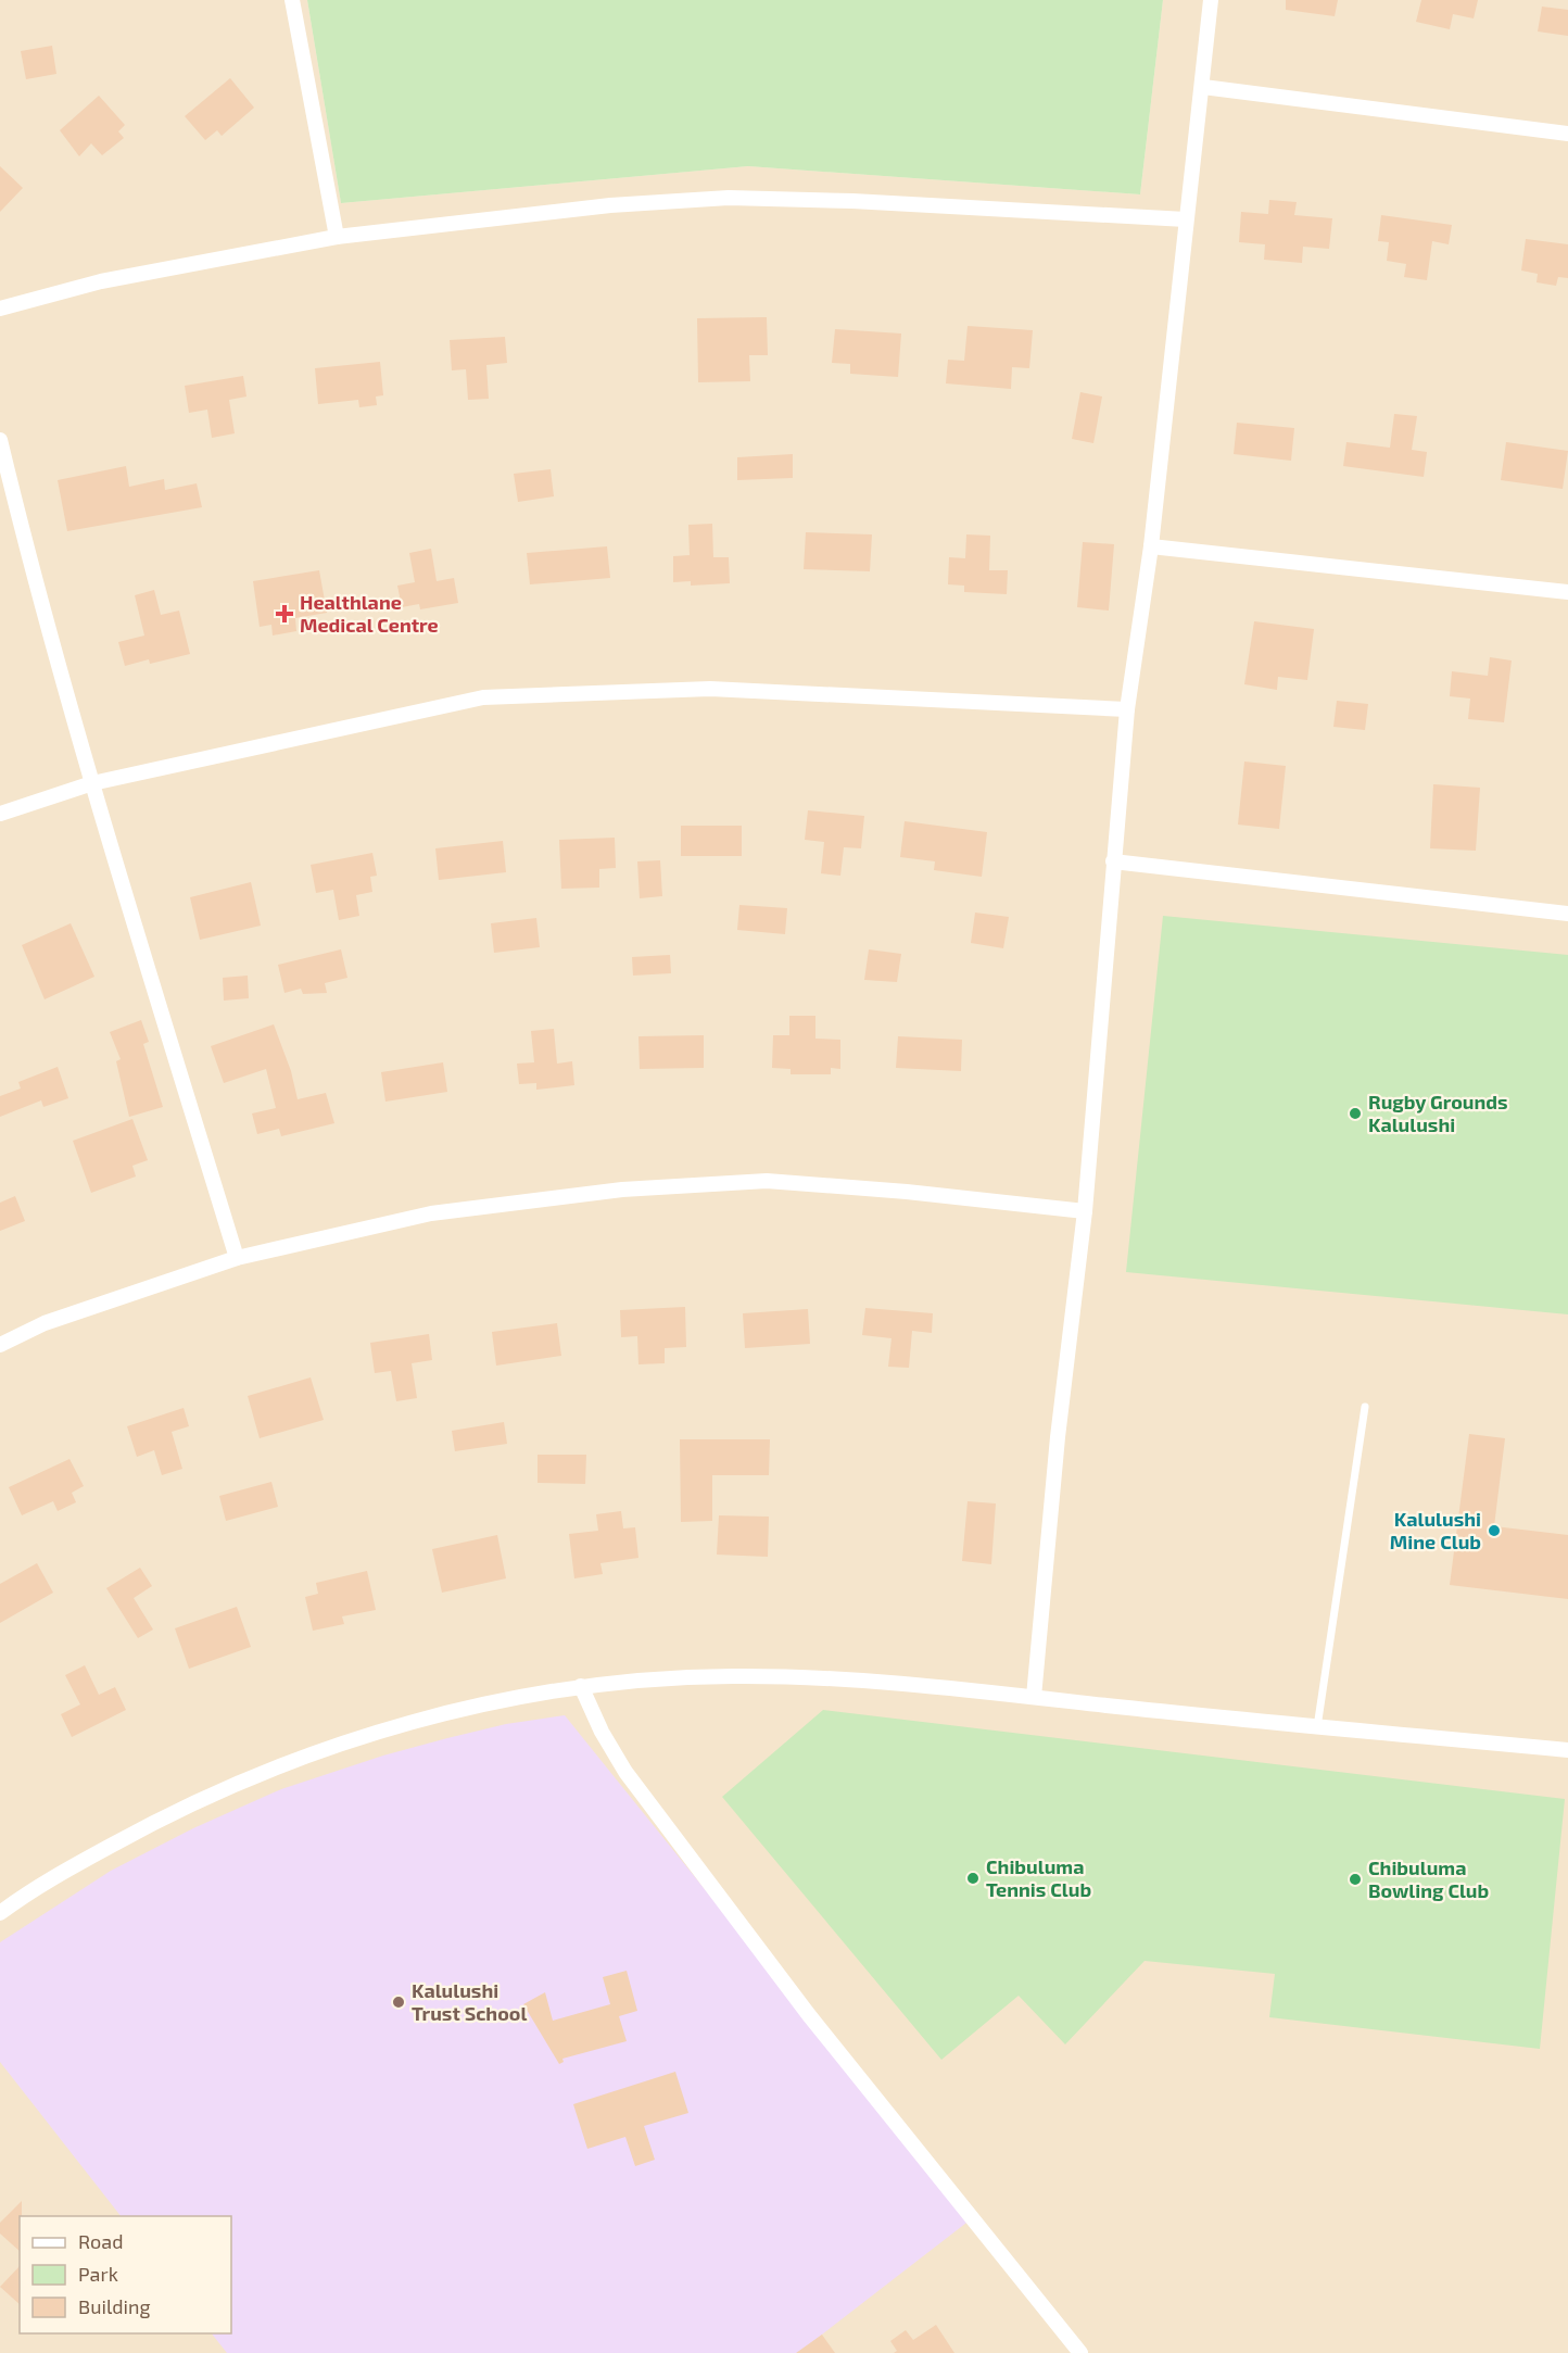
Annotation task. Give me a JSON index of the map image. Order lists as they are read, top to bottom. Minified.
{"places":{"health":["Healthlane Medical Centre"],"other":["Rugby Grounds Kalulushi","Kalulushi Mine Club","Chibuluma Tennis Club","Chibuluma Bowling Club","Kalulushi Trust School"]},"legend":["Road","Park","Building"]}
